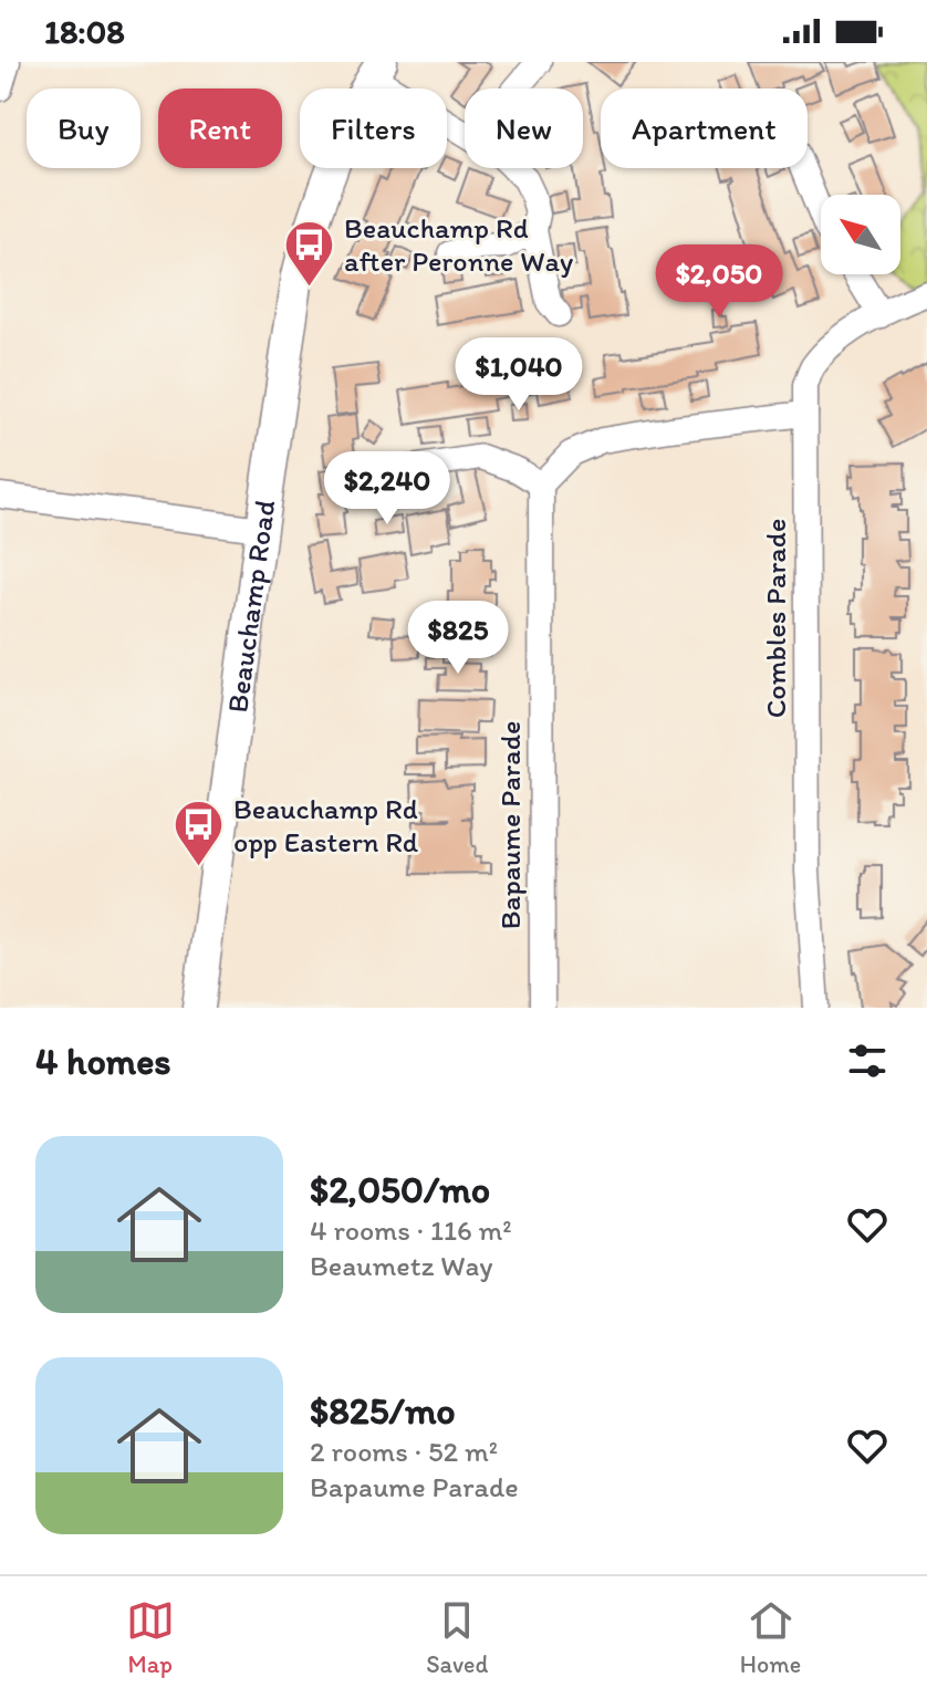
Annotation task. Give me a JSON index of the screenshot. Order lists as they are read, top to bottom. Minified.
{"streets":{"main road":["Beauchamp Road"],"street":["Combles Parade","Bapaume Parade"]},"places":{"bus stop":["Beauchamp Rd after Peronne Way","Beauchamp Rd opp Eastern Rd"]},"north":"top left","page":{"status":"18:08","chip":["Buy","Rent","Filters","New","Apartment"],"price":["$2,050","$1,040","$2,240","$825"],"heading":"4 homes","list":[{"name":"$2,050/mo","note":"4 rooms · 116 m² · Beaumetz Way"},{"name":"$825/mo","note":"2 rooms · 52 m² · Bapaume Parade"}],"tabs":["Map","Saved","Home"]}}
